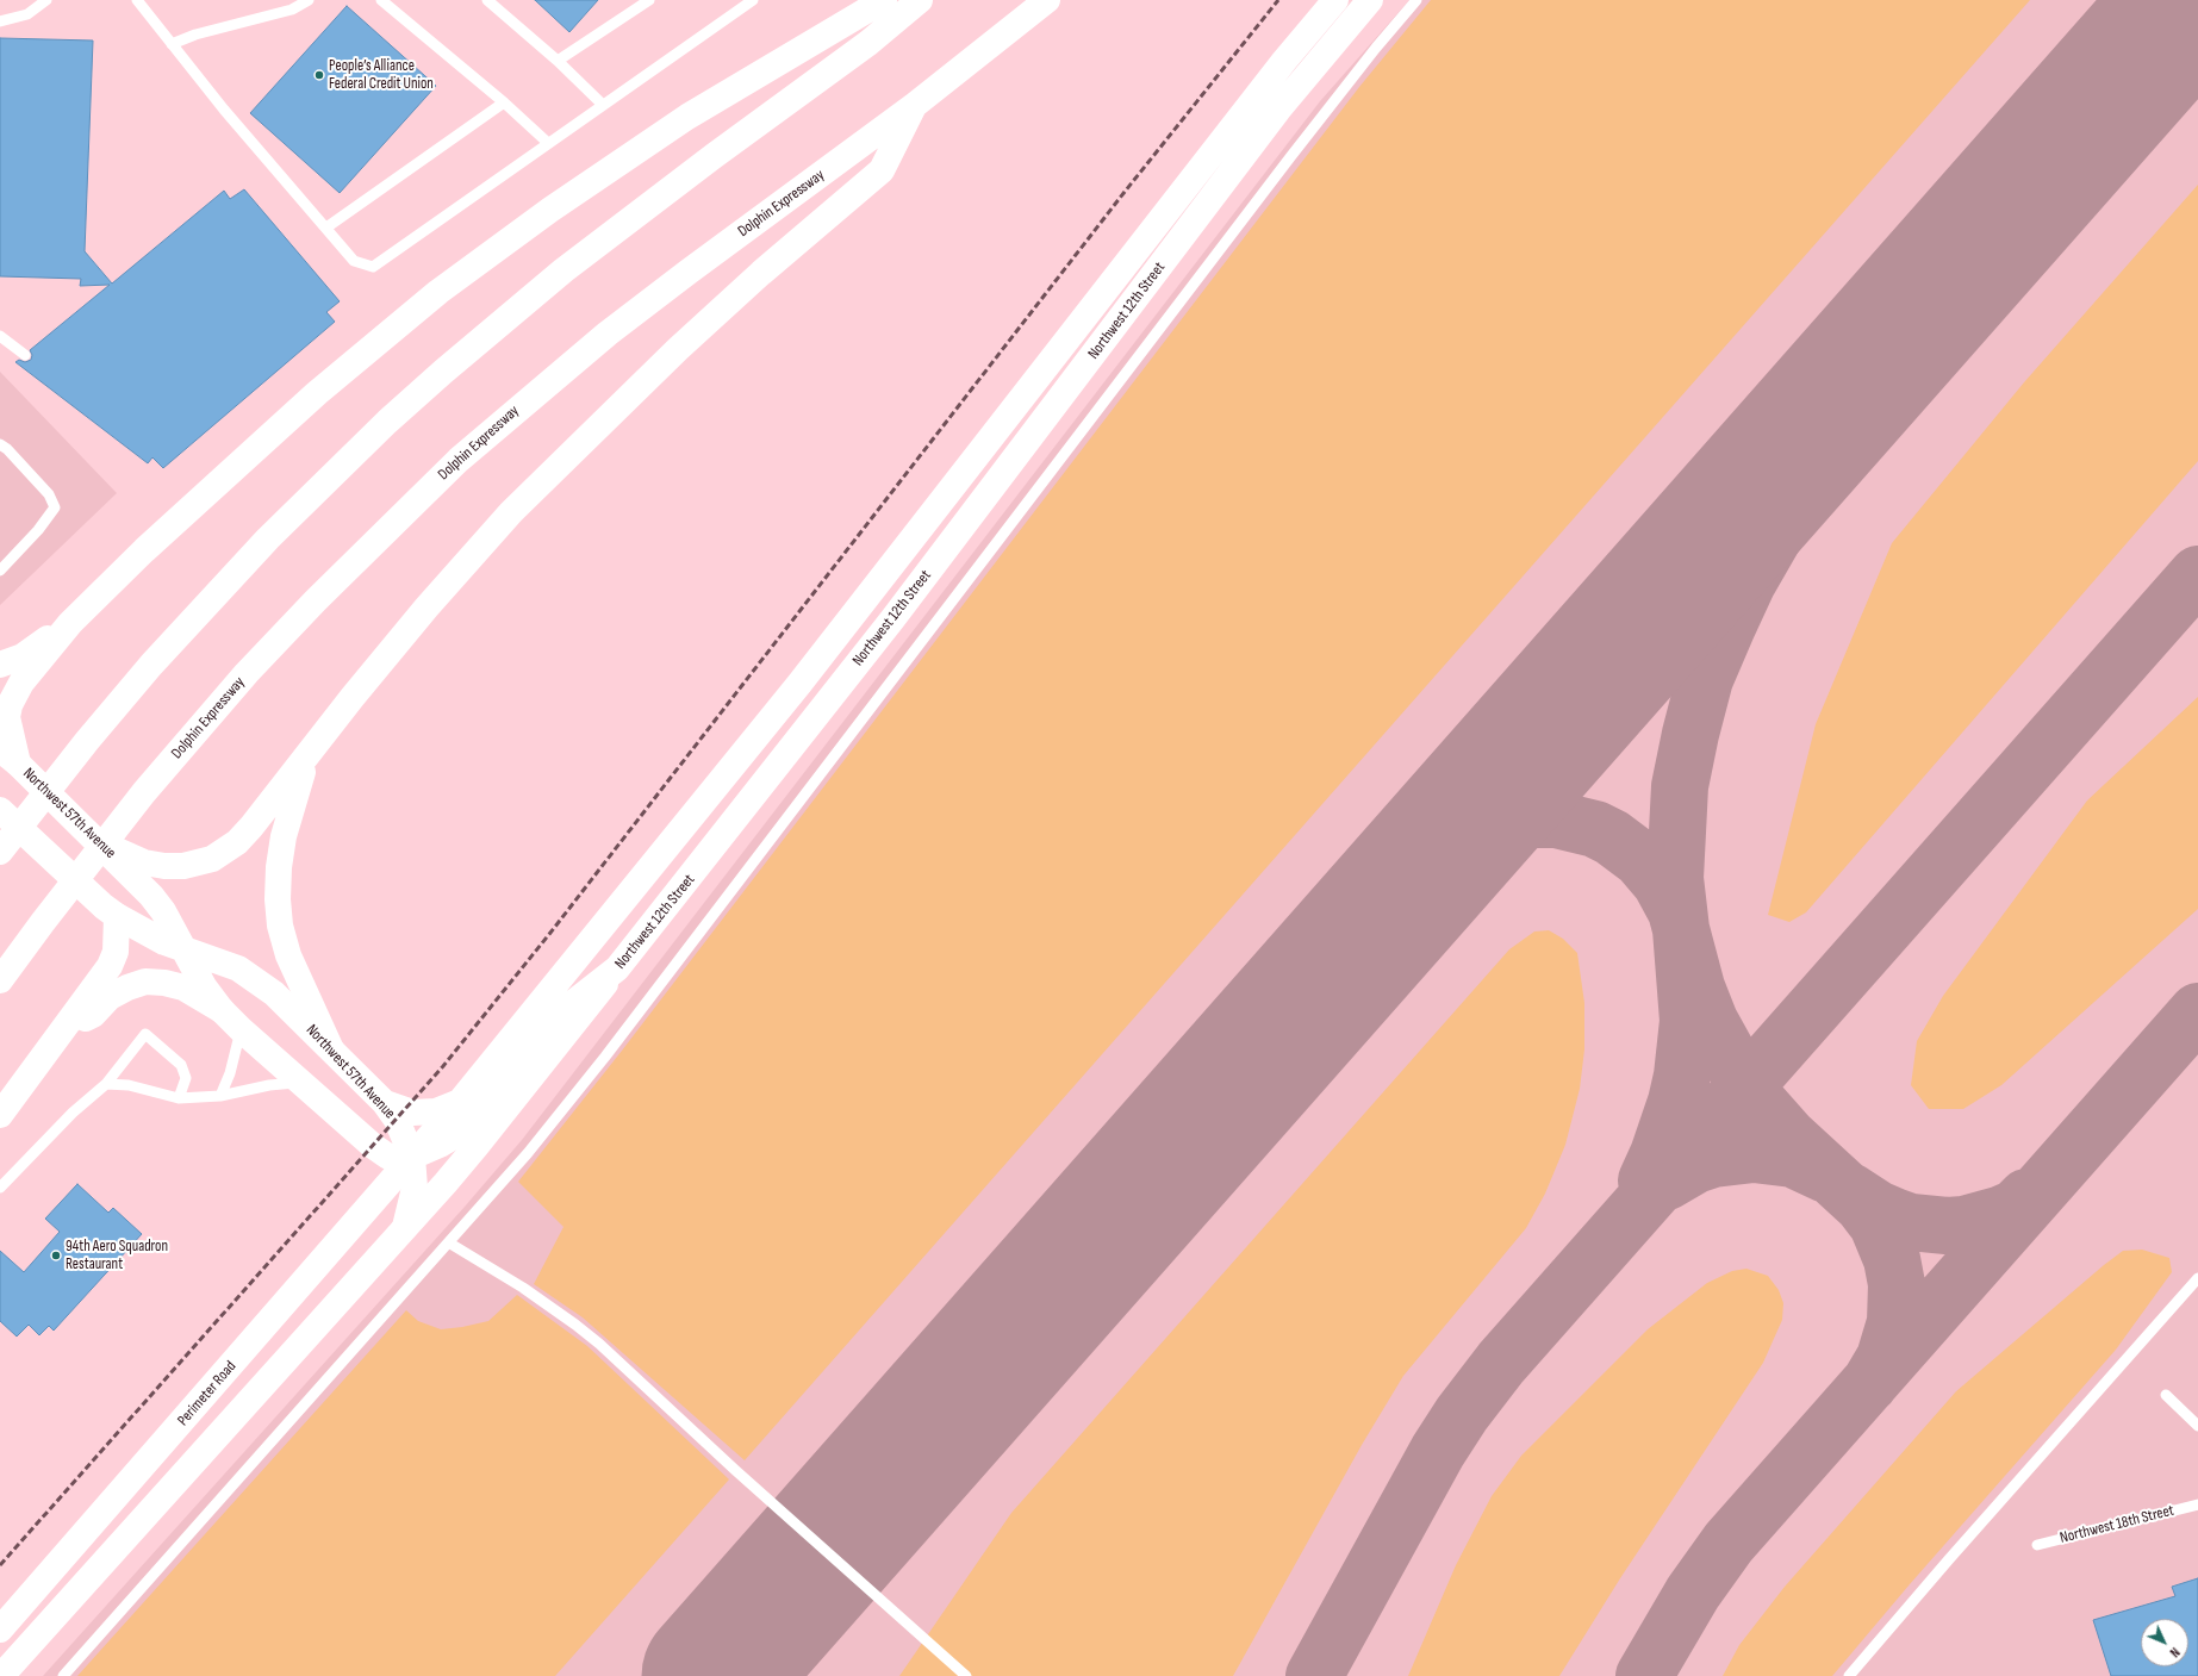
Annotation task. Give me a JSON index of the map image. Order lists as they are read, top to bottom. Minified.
{"streets":{"main road":["Dolphin Expressway","Northwest 12th Street","Northwest 57th Avenue","Perimeter Road"],"lane":["Northwest 18th Street"]},"crossings":[["Northwest 12th Street","Northwest 57th Avenue"],["Northwest 12th Street","Perimeter Road"],["Northwest 57th Avenue","Perimeter Road"]],"places":["People’s Alliance Federal Credit Union","94th Aero Squadron Restaurant"],"north":"bottom right"}
